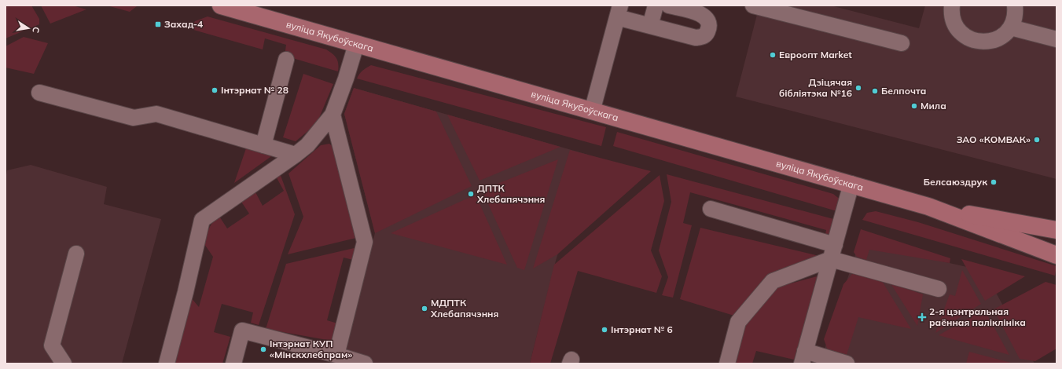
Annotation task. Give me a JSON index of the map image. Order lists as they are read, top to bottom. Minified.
{"streets":{"main road":["вуліца Якубоўскага"]},"places":{"transit":["Захад-4"],"other":["Евроопт Market","Дзіцячая бібліятэка №16","Інтэрнат № 28","Белпочта","Мила","ЗАО «КОМВАК»","Белсаюздрук","ДПТК Хлебапячэння","МДПТК Хлебапячэння","Інтэрнат № 6","Інтэрнат КУП «Мінскхлебпрам»"],"health":["2-я цэнтральная раённая паліклініка"]},"north":"right"}
